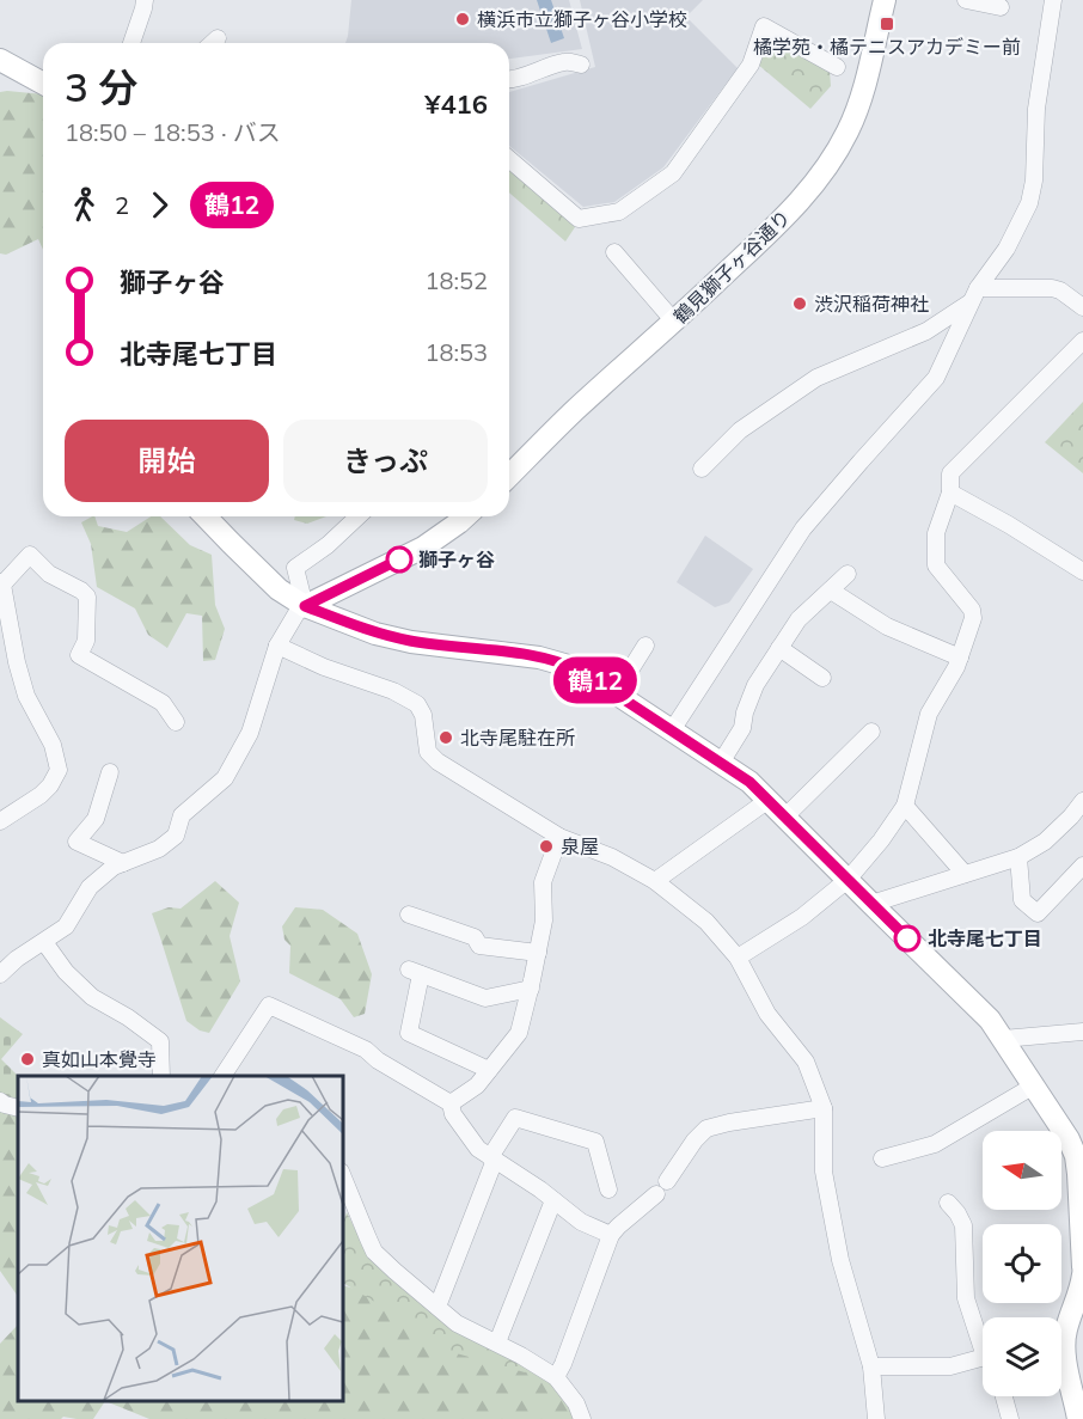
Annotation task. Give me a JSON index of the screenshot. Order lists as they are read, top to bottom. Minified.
{"streets":{"main road":["鶴見獅子ヶ谷通り"]},"places":{"other":["横浜市立獅子ヶ谷小学校","渋沢稲荷神社","獅子ヶ谷","北寺尾駐在所","泉屋","北寺尾七丁目","真如山本覺寺"],"transit":["橘学苑・橘テニスアカデミー前"]},"lines":["bus line 鶴12"],"north":"left","page":{"on_map":"鶴12","heading":["3 分","18:50 – 18:53 · バス","¥416"],"legs":["2","鶴12"],"list":[{"name":"獅子ヶ谷","value":"18:52"},{"name":"北寺尾七丁目","value":"18:53"}],"buttons":["開始","きっぷ"]}}
